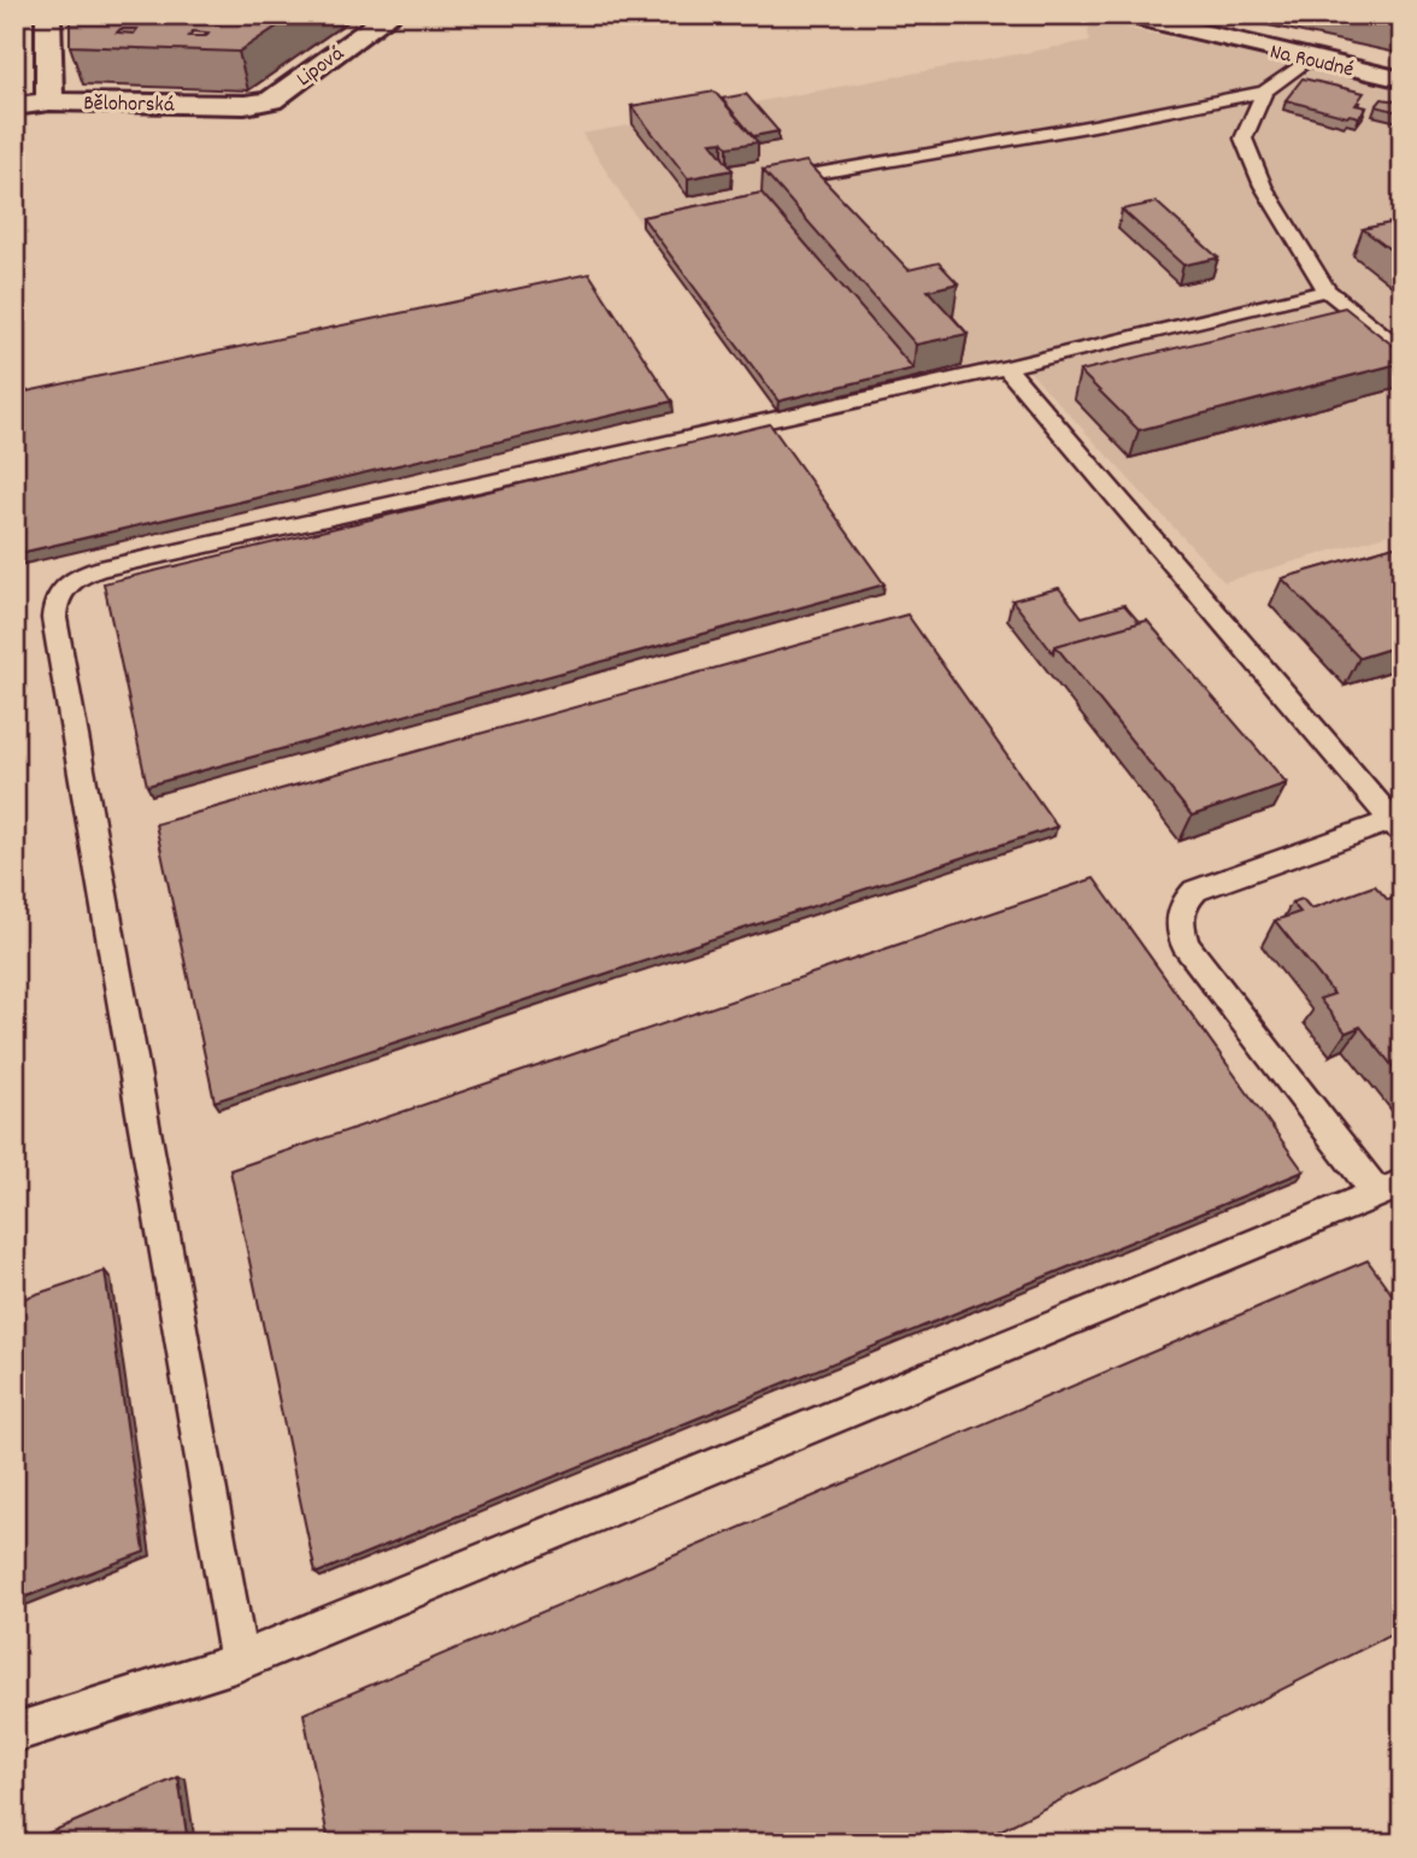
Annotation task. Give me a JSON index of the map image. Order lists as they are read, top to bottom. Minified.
{"streets":{"street":["Na Roudné","Lipová","Bělohorská"]},"crossings":[["Lipová","Bělohorská"]]}
